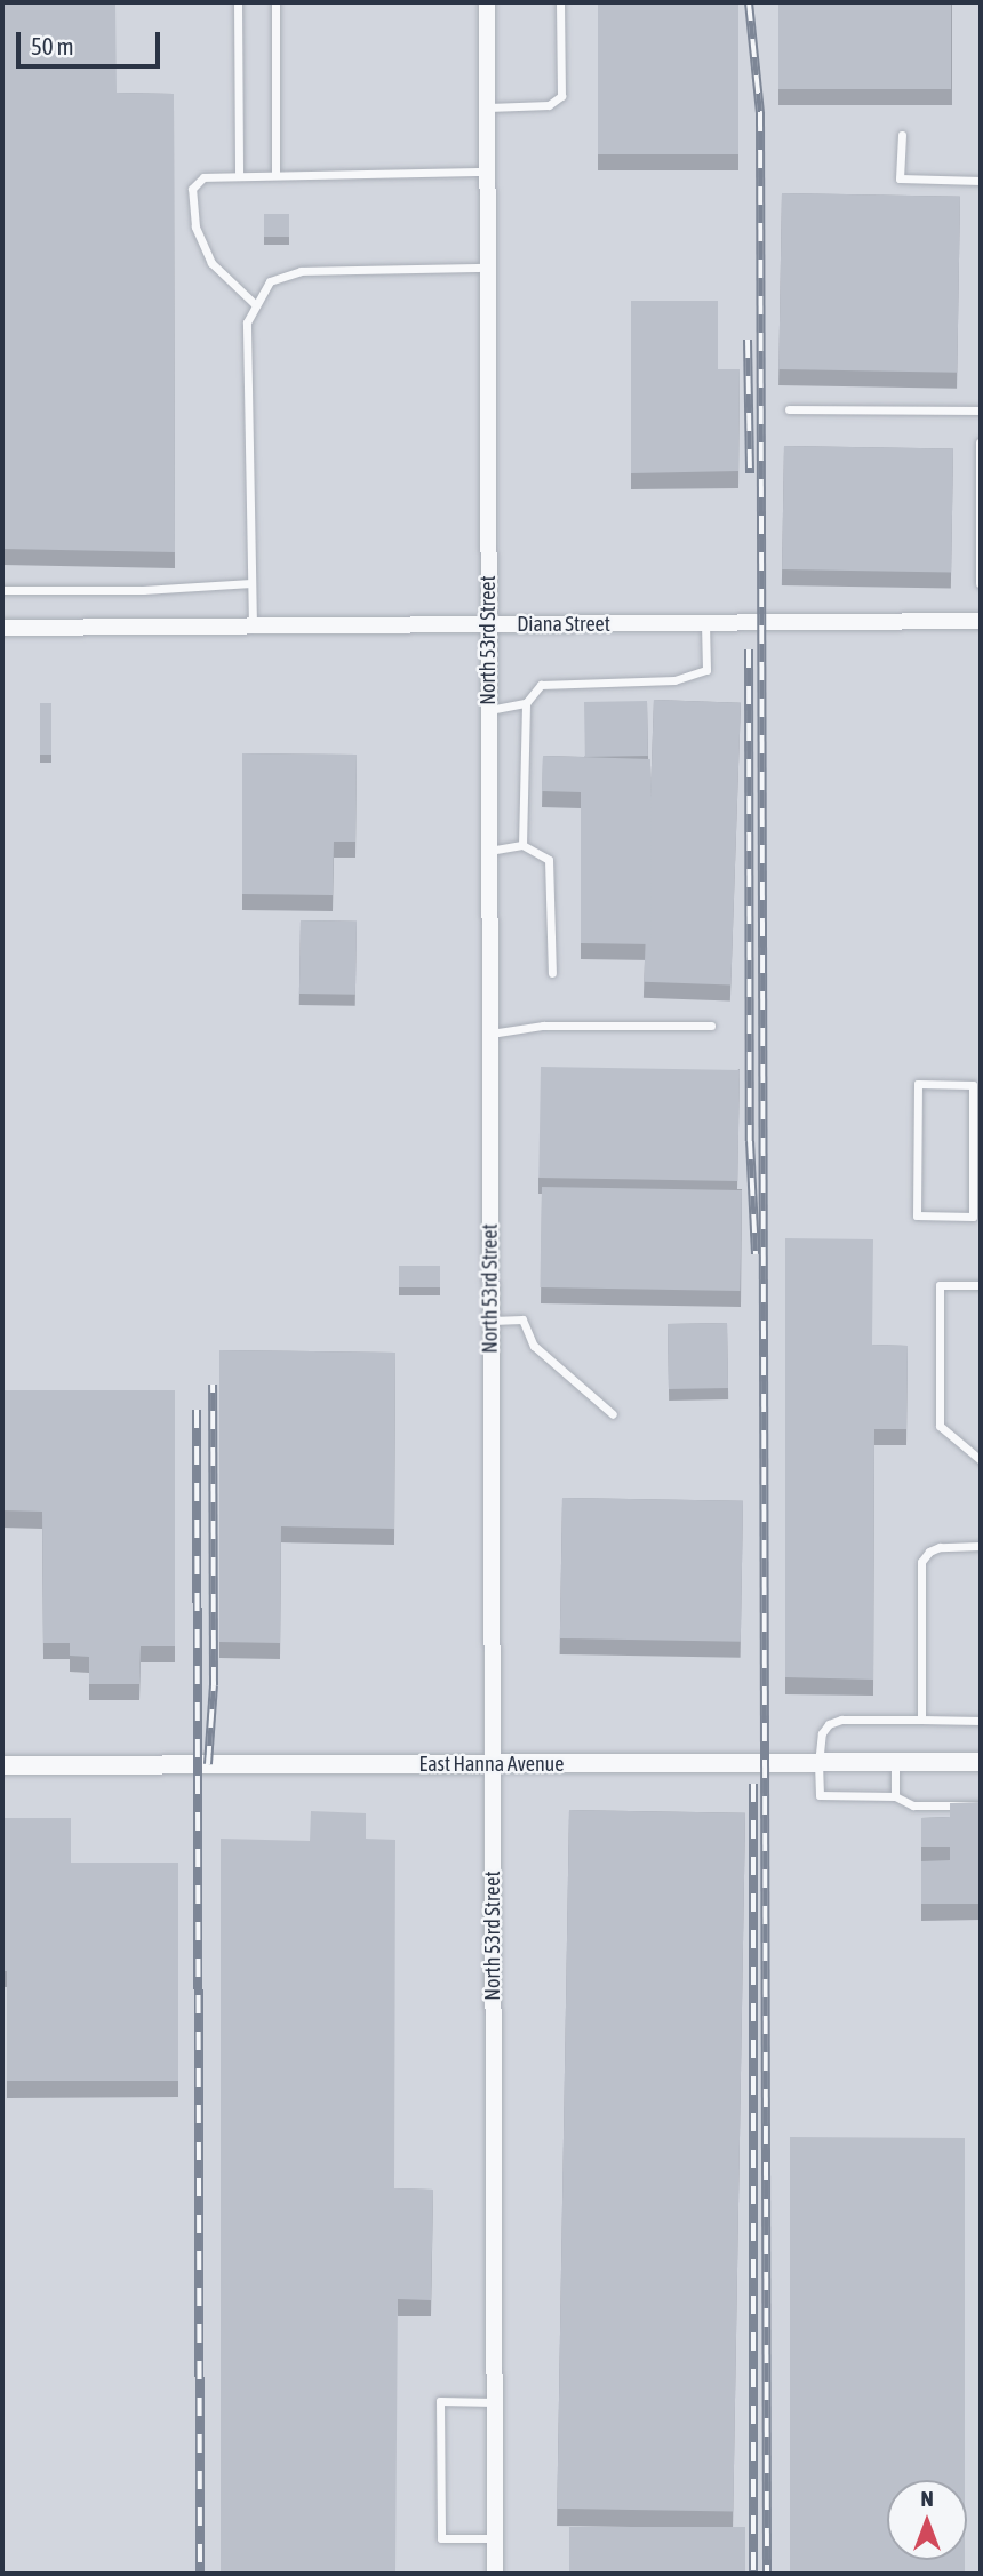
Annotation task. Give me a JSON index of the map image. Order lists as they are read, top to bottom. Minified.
{"streets":{"street":["Diana Street","North 53rd Street","East Hanna Avenue"]},"crossings":[["Diana Street","North 53rd Street"],["North 53rd Street","East Hanna Avenue"]],"scale_bar":"50 m","north":"top"}
